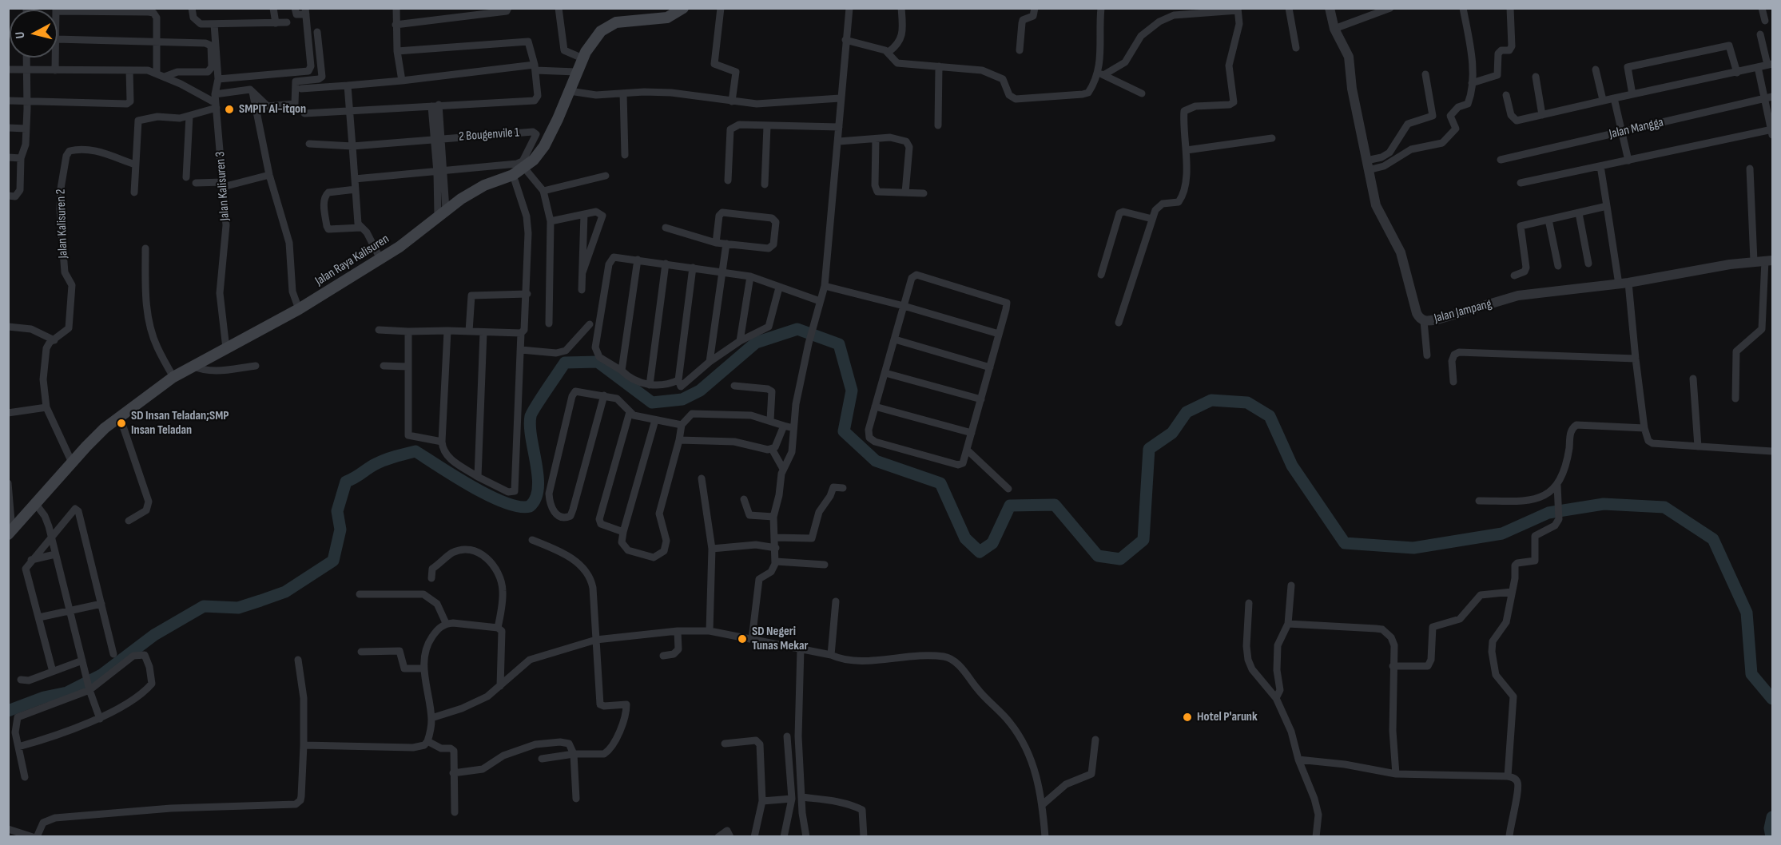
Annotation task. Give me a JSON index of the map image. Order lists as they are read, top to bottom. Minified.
{"streets":{"main road":["Jalan Raya Kalisuren"],"street":["Jalan Mangga","2 Bougenvile 1","Jalan Kalisuren 3","Jalan Kalisuren 2","Jalan Jampang"]},"crossings":[["Jalan Kalisuren 3","Jalan Raya Kalisuren"],["Jalan Kalisuren 2","Jalan Raya Kalisuren"]],"places":["SMPIT Al-itqon","SD Insan Teladan;SMP Insan Teladan","SD Negeri Tunas Mekar","Hotel P'arunk"],"north":"left"}
